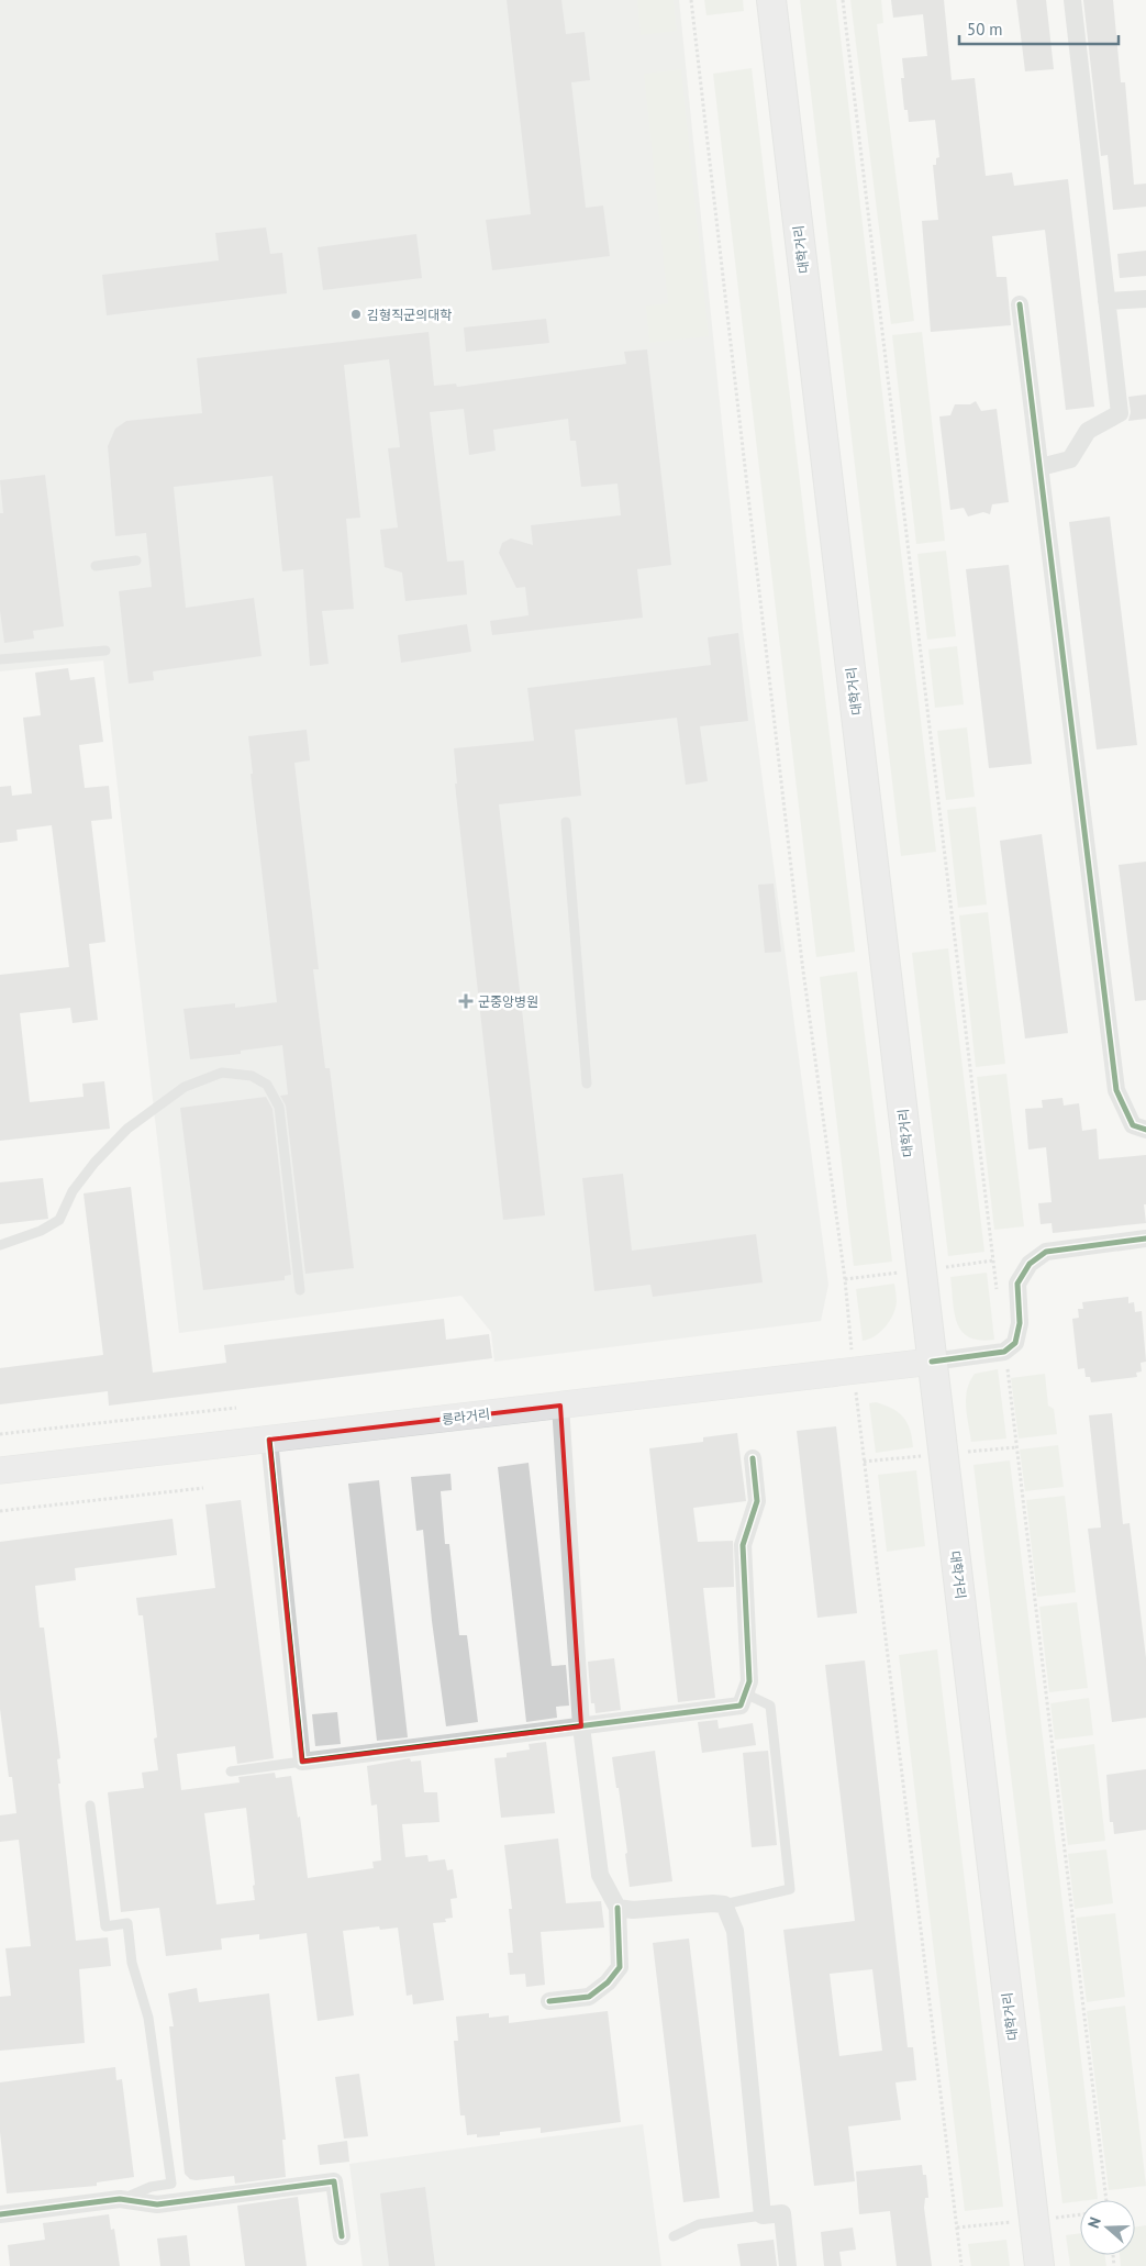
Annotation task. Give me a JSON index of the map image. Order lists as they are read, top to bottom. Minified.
{"streets":{"main road":["대학거리","릉라거리"]},"crossings":[["대학거리","릉라거리"]],"places":{"other":["김형직군의대학"],"health":["군중앙병원"]},"scale_bar":"50 m","north":"left"}
